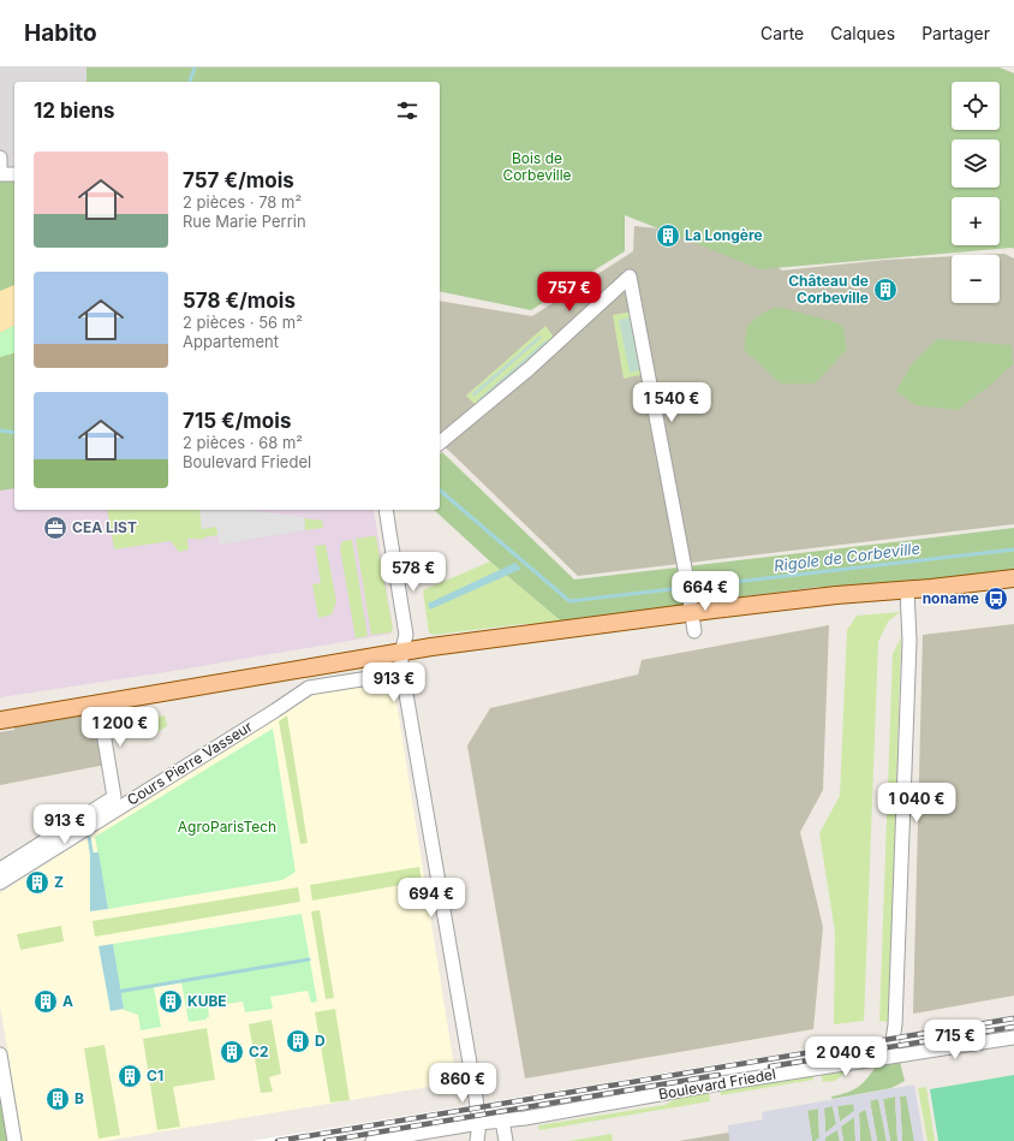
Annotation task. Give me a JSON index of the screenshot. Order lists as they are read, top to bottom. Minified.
{"streets":{"street":["Cours Pierre Vasseur","Boulevard Friedel"]},"water":["Rigole de Corbeville"],"parks":["Bois de Corbeville","AgroParisTech"],"places":{"building":["La Longère","Château de Corbeville","Z","A","KUBE","D","C2","C1","B"],"office":["CEA LIST"],"bus stop":["noname"]},"page":{"header":"Habito","nav":["Carte","Calques","Partager"],"map_buttons":["+","−"],"heading":"12 biens","list":[{"name":"757 €/mois","note":"2 pièces · 78 m² · Rue Marie Perrin"},{"name":"578 €/mois","note":"2 pièces · 56 m² · Appartement"},{"name":"715 €/mois","note":"2 pièces · 68 m² · Boulevard Friedel"}],"price":["757 €","1 540 €","578 €","664 €","913 €","1 200 €","1 040 €","913 €","694 €","715 €","2 040 €","860 €"]}}
